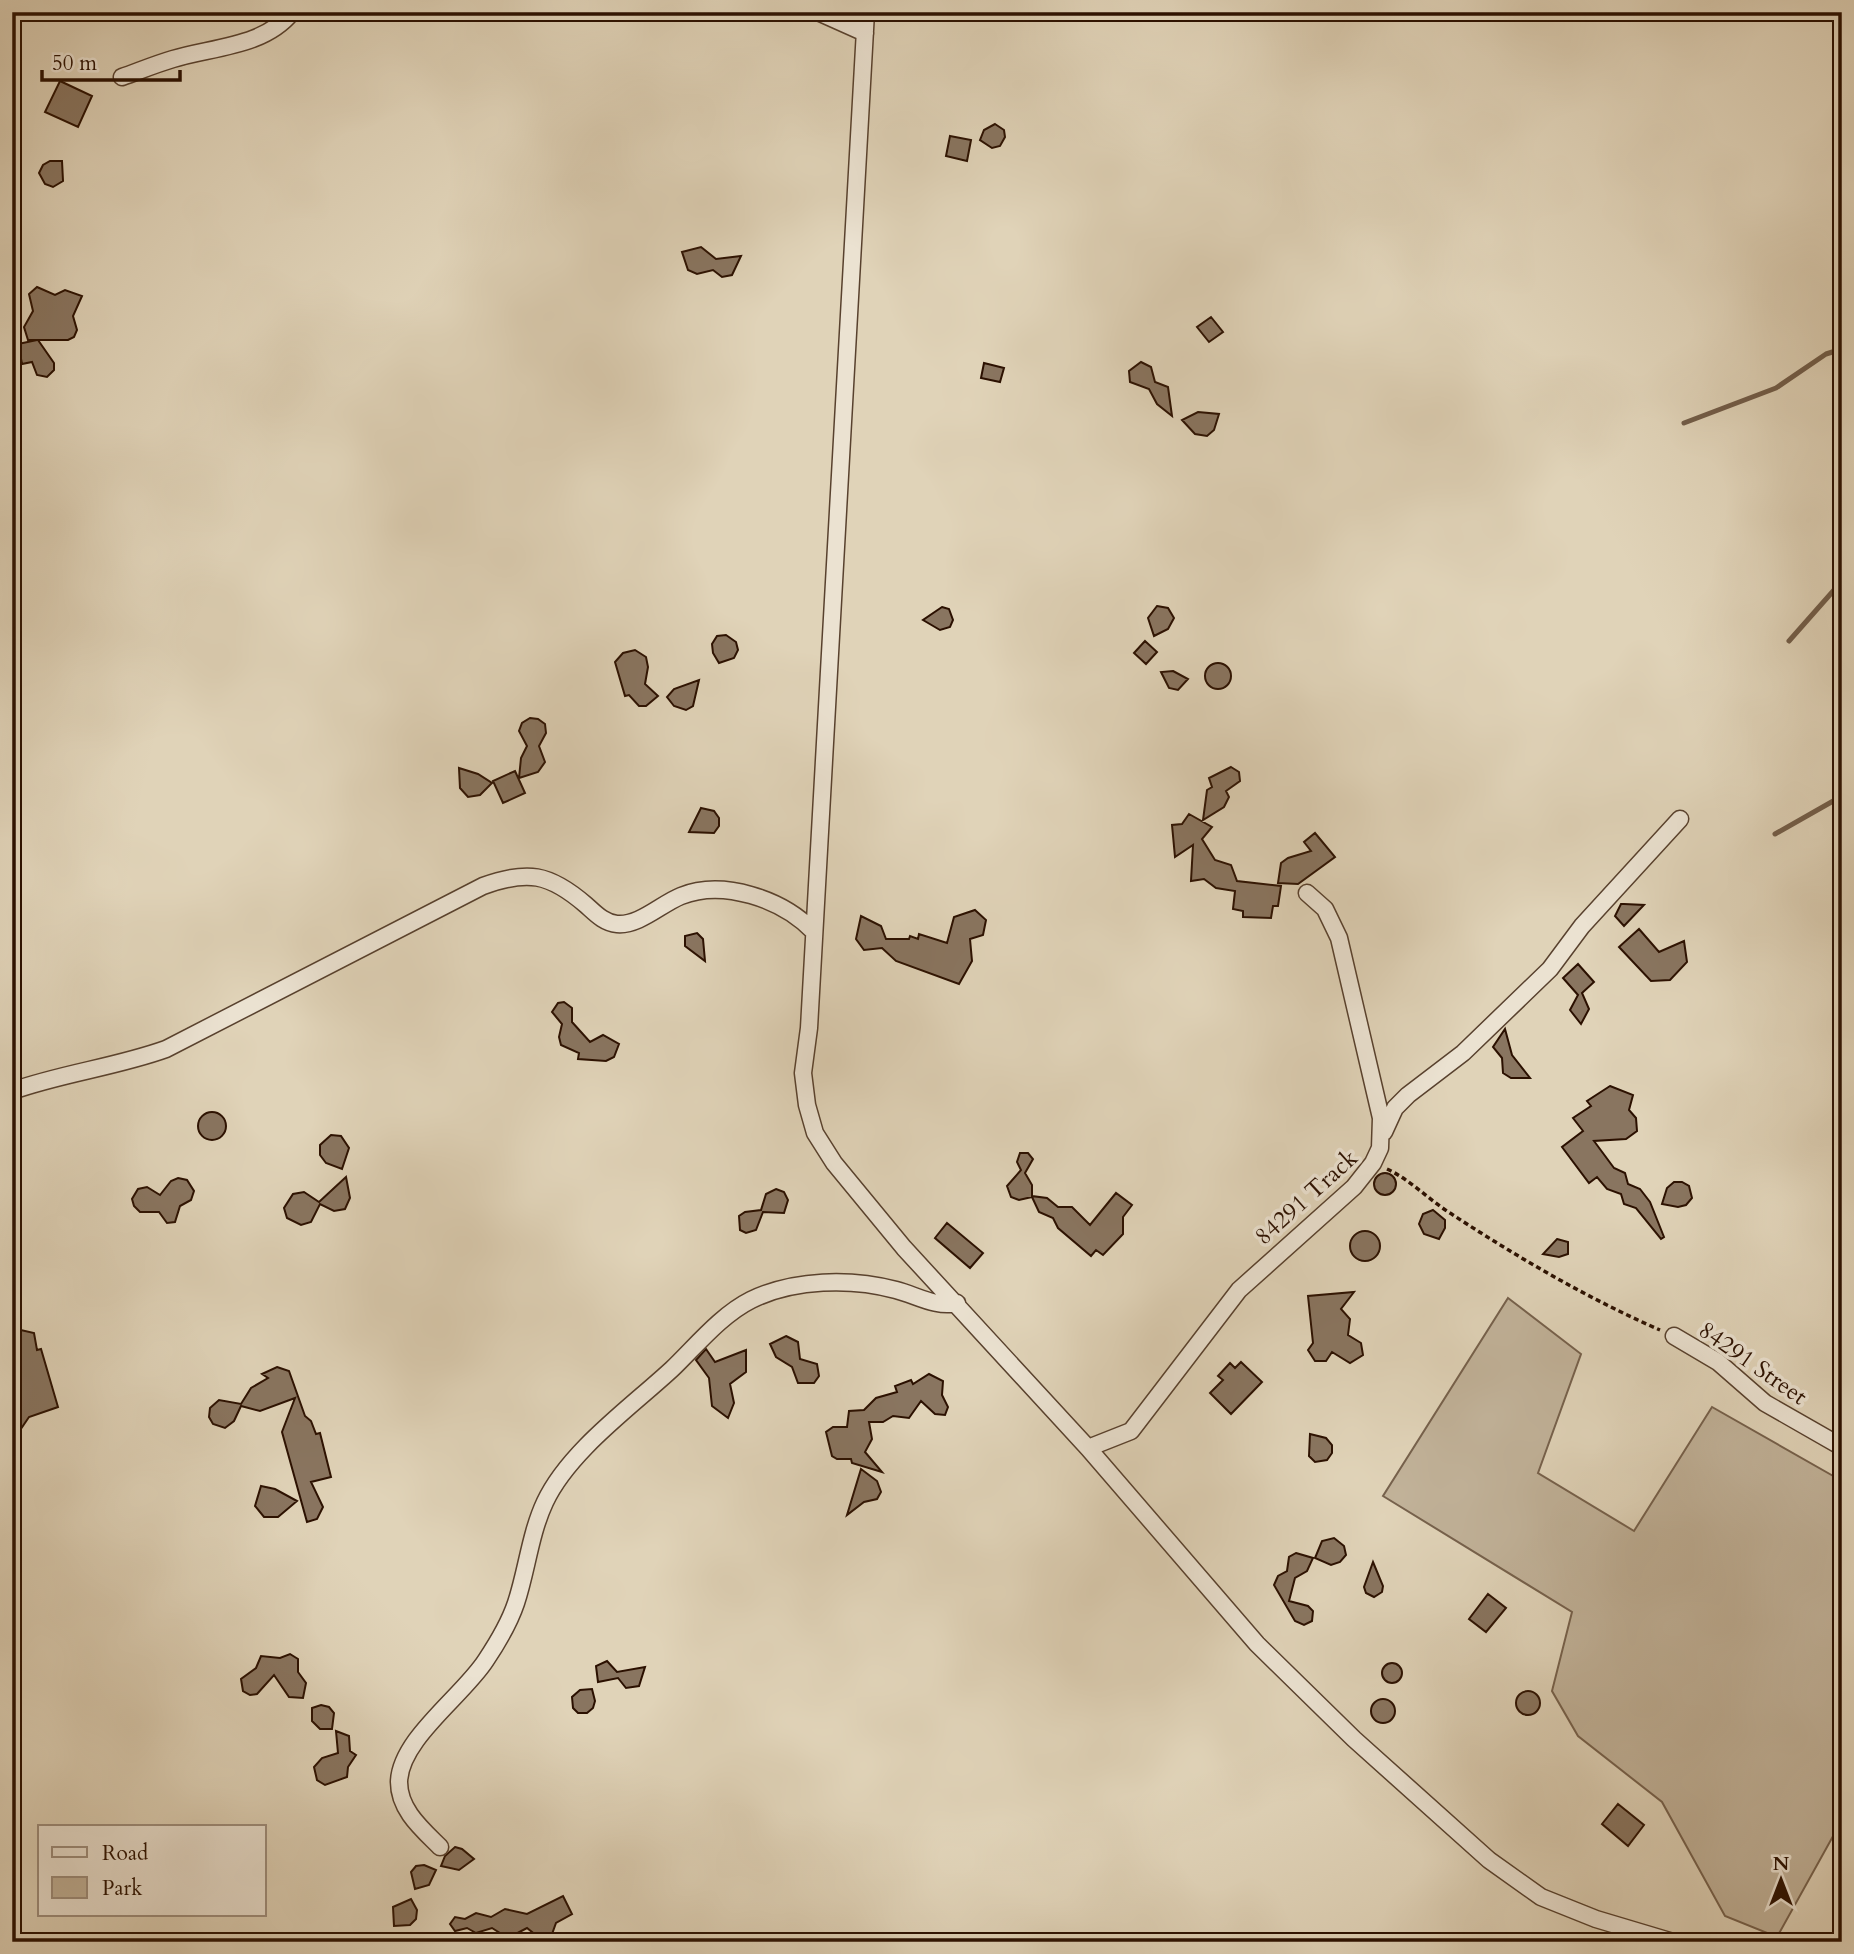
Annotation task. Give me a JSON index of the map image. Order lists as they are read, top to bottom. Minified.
{"streets":{"street":["84291 Track","84291 Street"]},"crossings":[["84291 Track","84291 Street"]],"legend":["Road","Park"],"scale_bar":"50 m","north":"top"}
